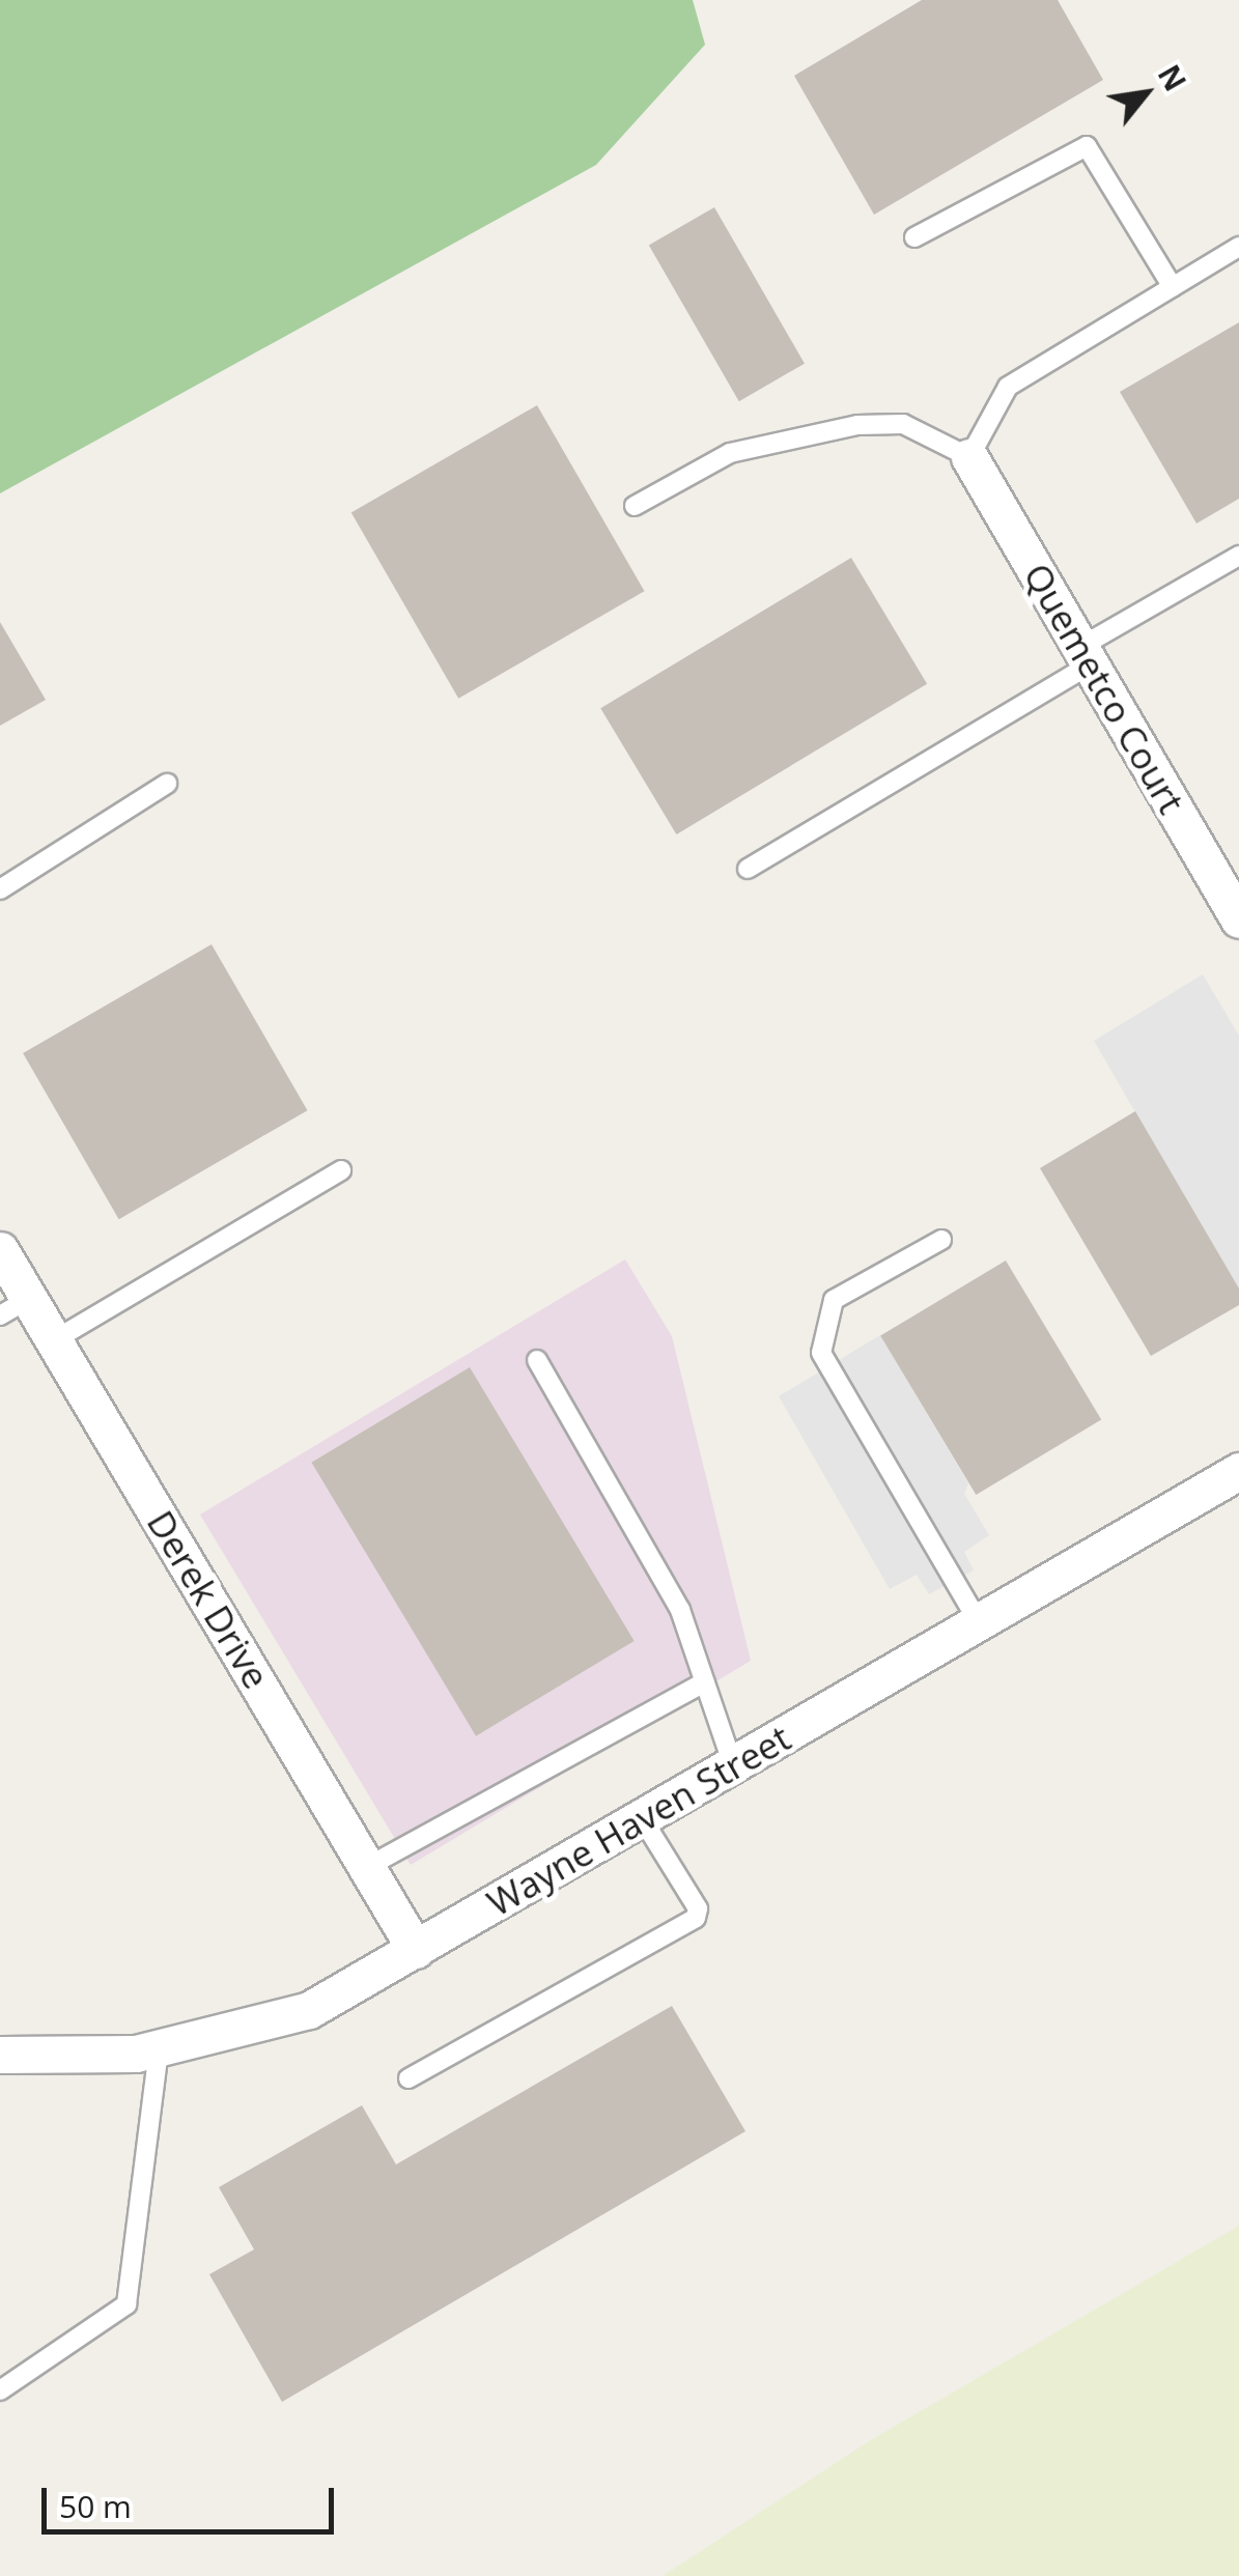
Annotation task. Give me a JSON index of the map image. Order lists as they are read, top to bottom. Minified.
{"streets":{"street":["Quemetco Court","Derek Drive","Wayne Haven Street"]},"crossings":[["Derek Drive","Wayne Haven Street"]],"scale_bar":"50 m","north":"top right"}
